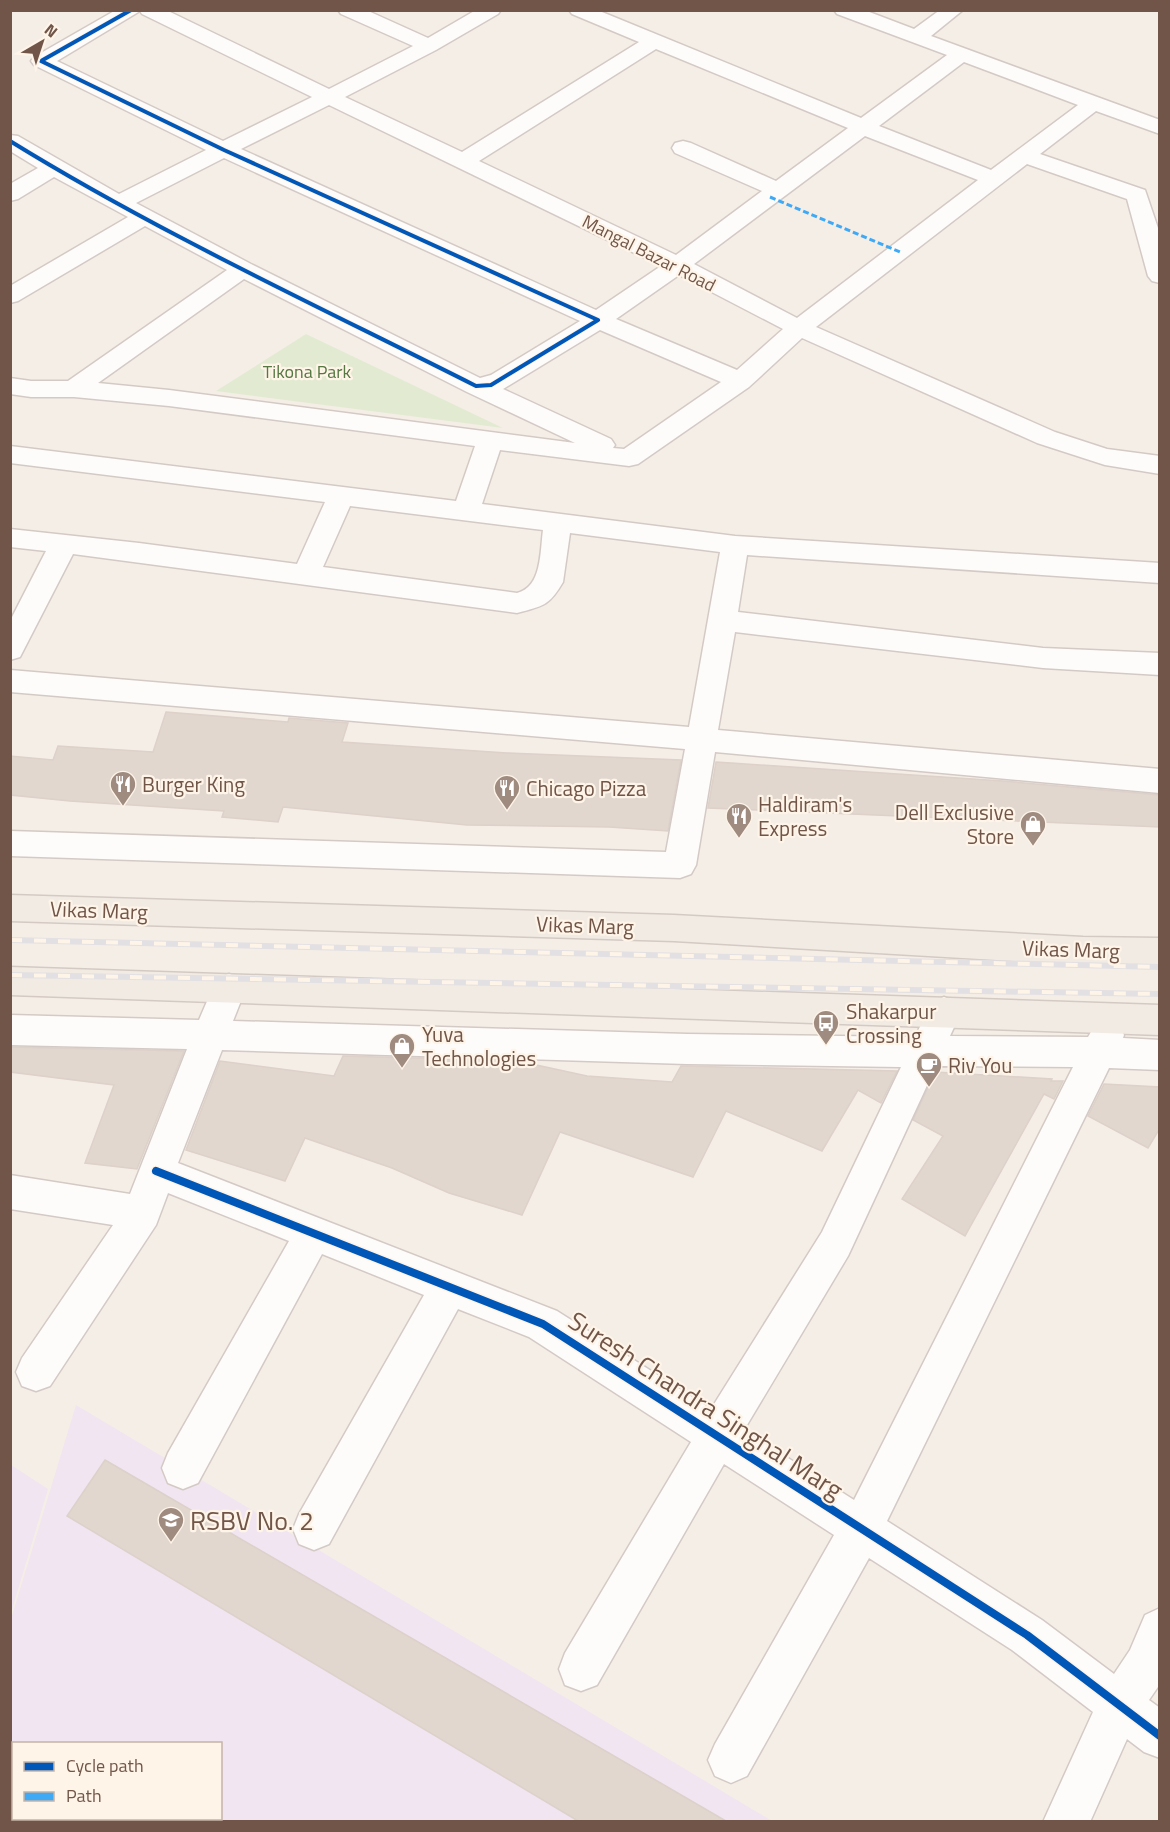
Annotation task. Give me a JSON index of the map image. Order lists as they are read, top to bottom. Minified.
{"streets":{"main road":["Vikas Marg"],"street":["Mangal Bazar Road","Suresh Chandra Singhal Marg"]},"parks":["Tikona Park"],"places":{"restaurant":["Burger King","Chicago Pizza","Haldiram's Express"],"shop":["Dell Exclusive Store","Yuva Technologies"],"bus stop":["Shakarpur Crossing"],"cafe":["Riv You"],"school or university":["RSBV No. 2"]},"legend":["Cycle path","Path"],"north":"top right"}
